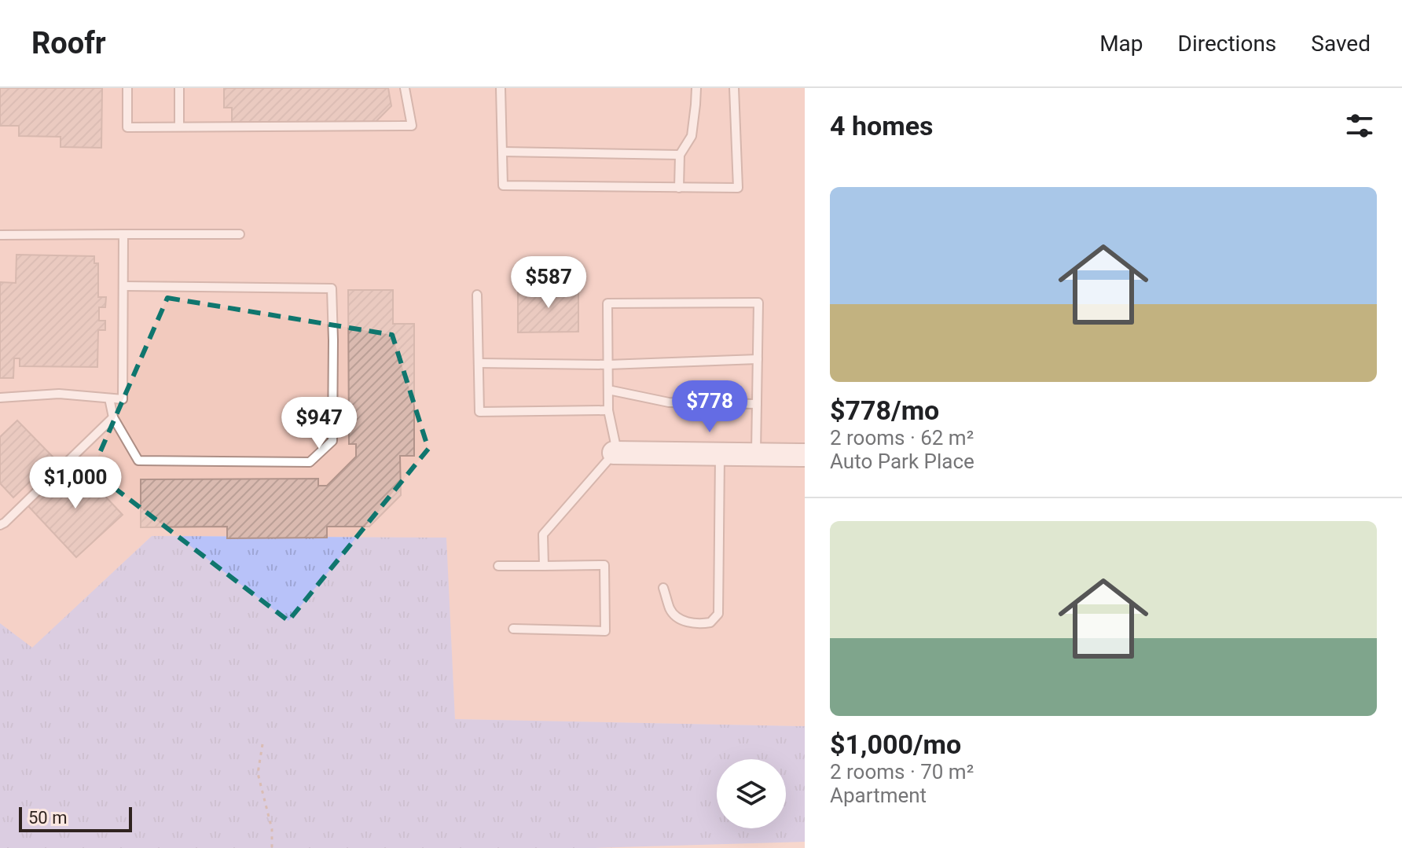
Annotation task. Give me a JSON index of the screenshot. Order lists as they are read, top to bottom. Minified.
{"scale_bar":"50 m","page":{"header":"Roofr","nav":["Map","Directions","Saved"],"heading":"4 homes","list":[{"name":"$778/mo","note":"2 rooms · 62 m² · Auto Park Place"},{"name":"$1,000/mo","note":"2 rooms · 70 m² · Apartment"}],"price":["$587","$778","$947","$1,000"],"scale":"50 m"}}
